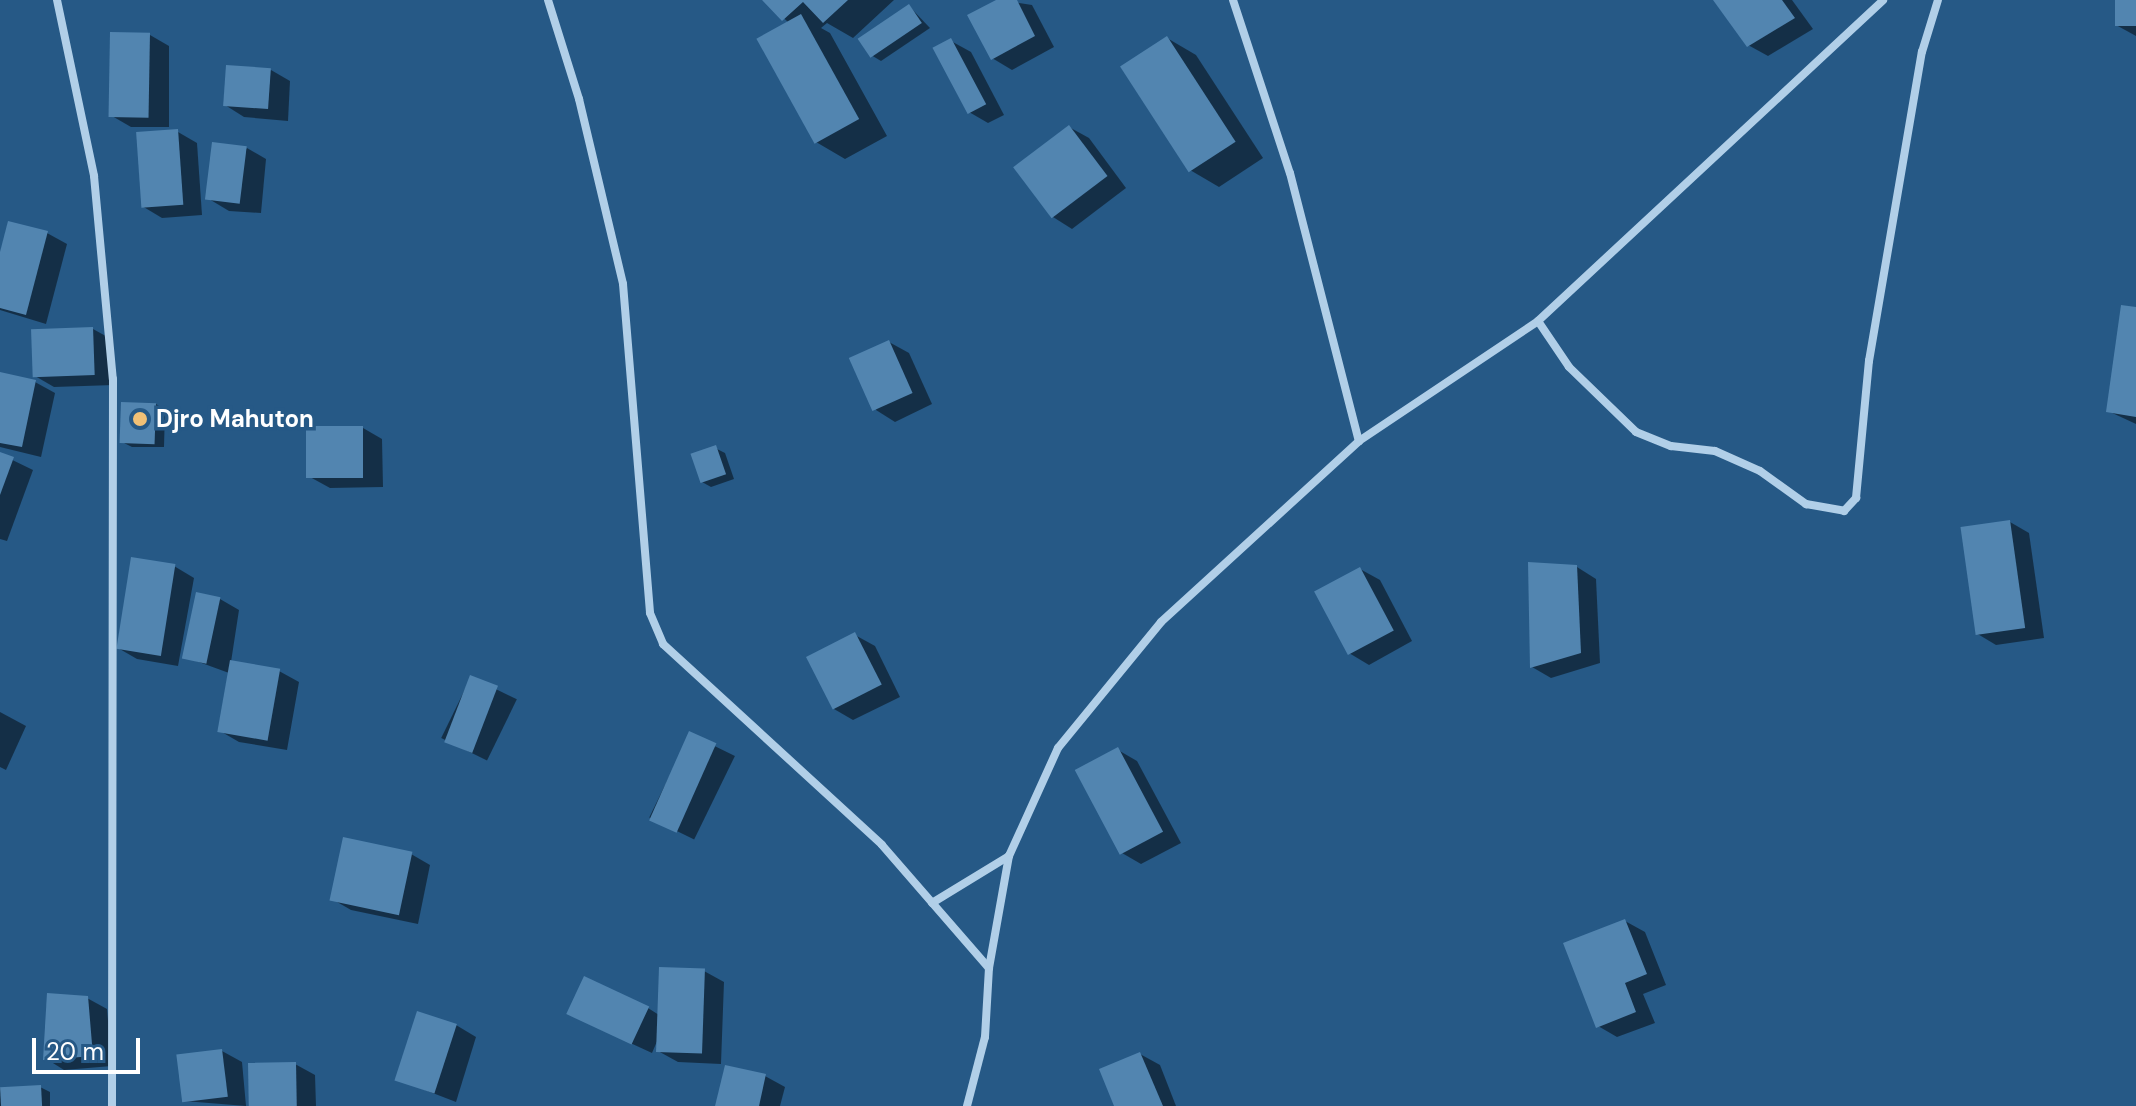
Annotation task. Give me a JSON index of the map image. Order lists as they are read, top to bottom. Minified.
{"places":["Djro Mahuton"],"scale_bar":"20 m"}
